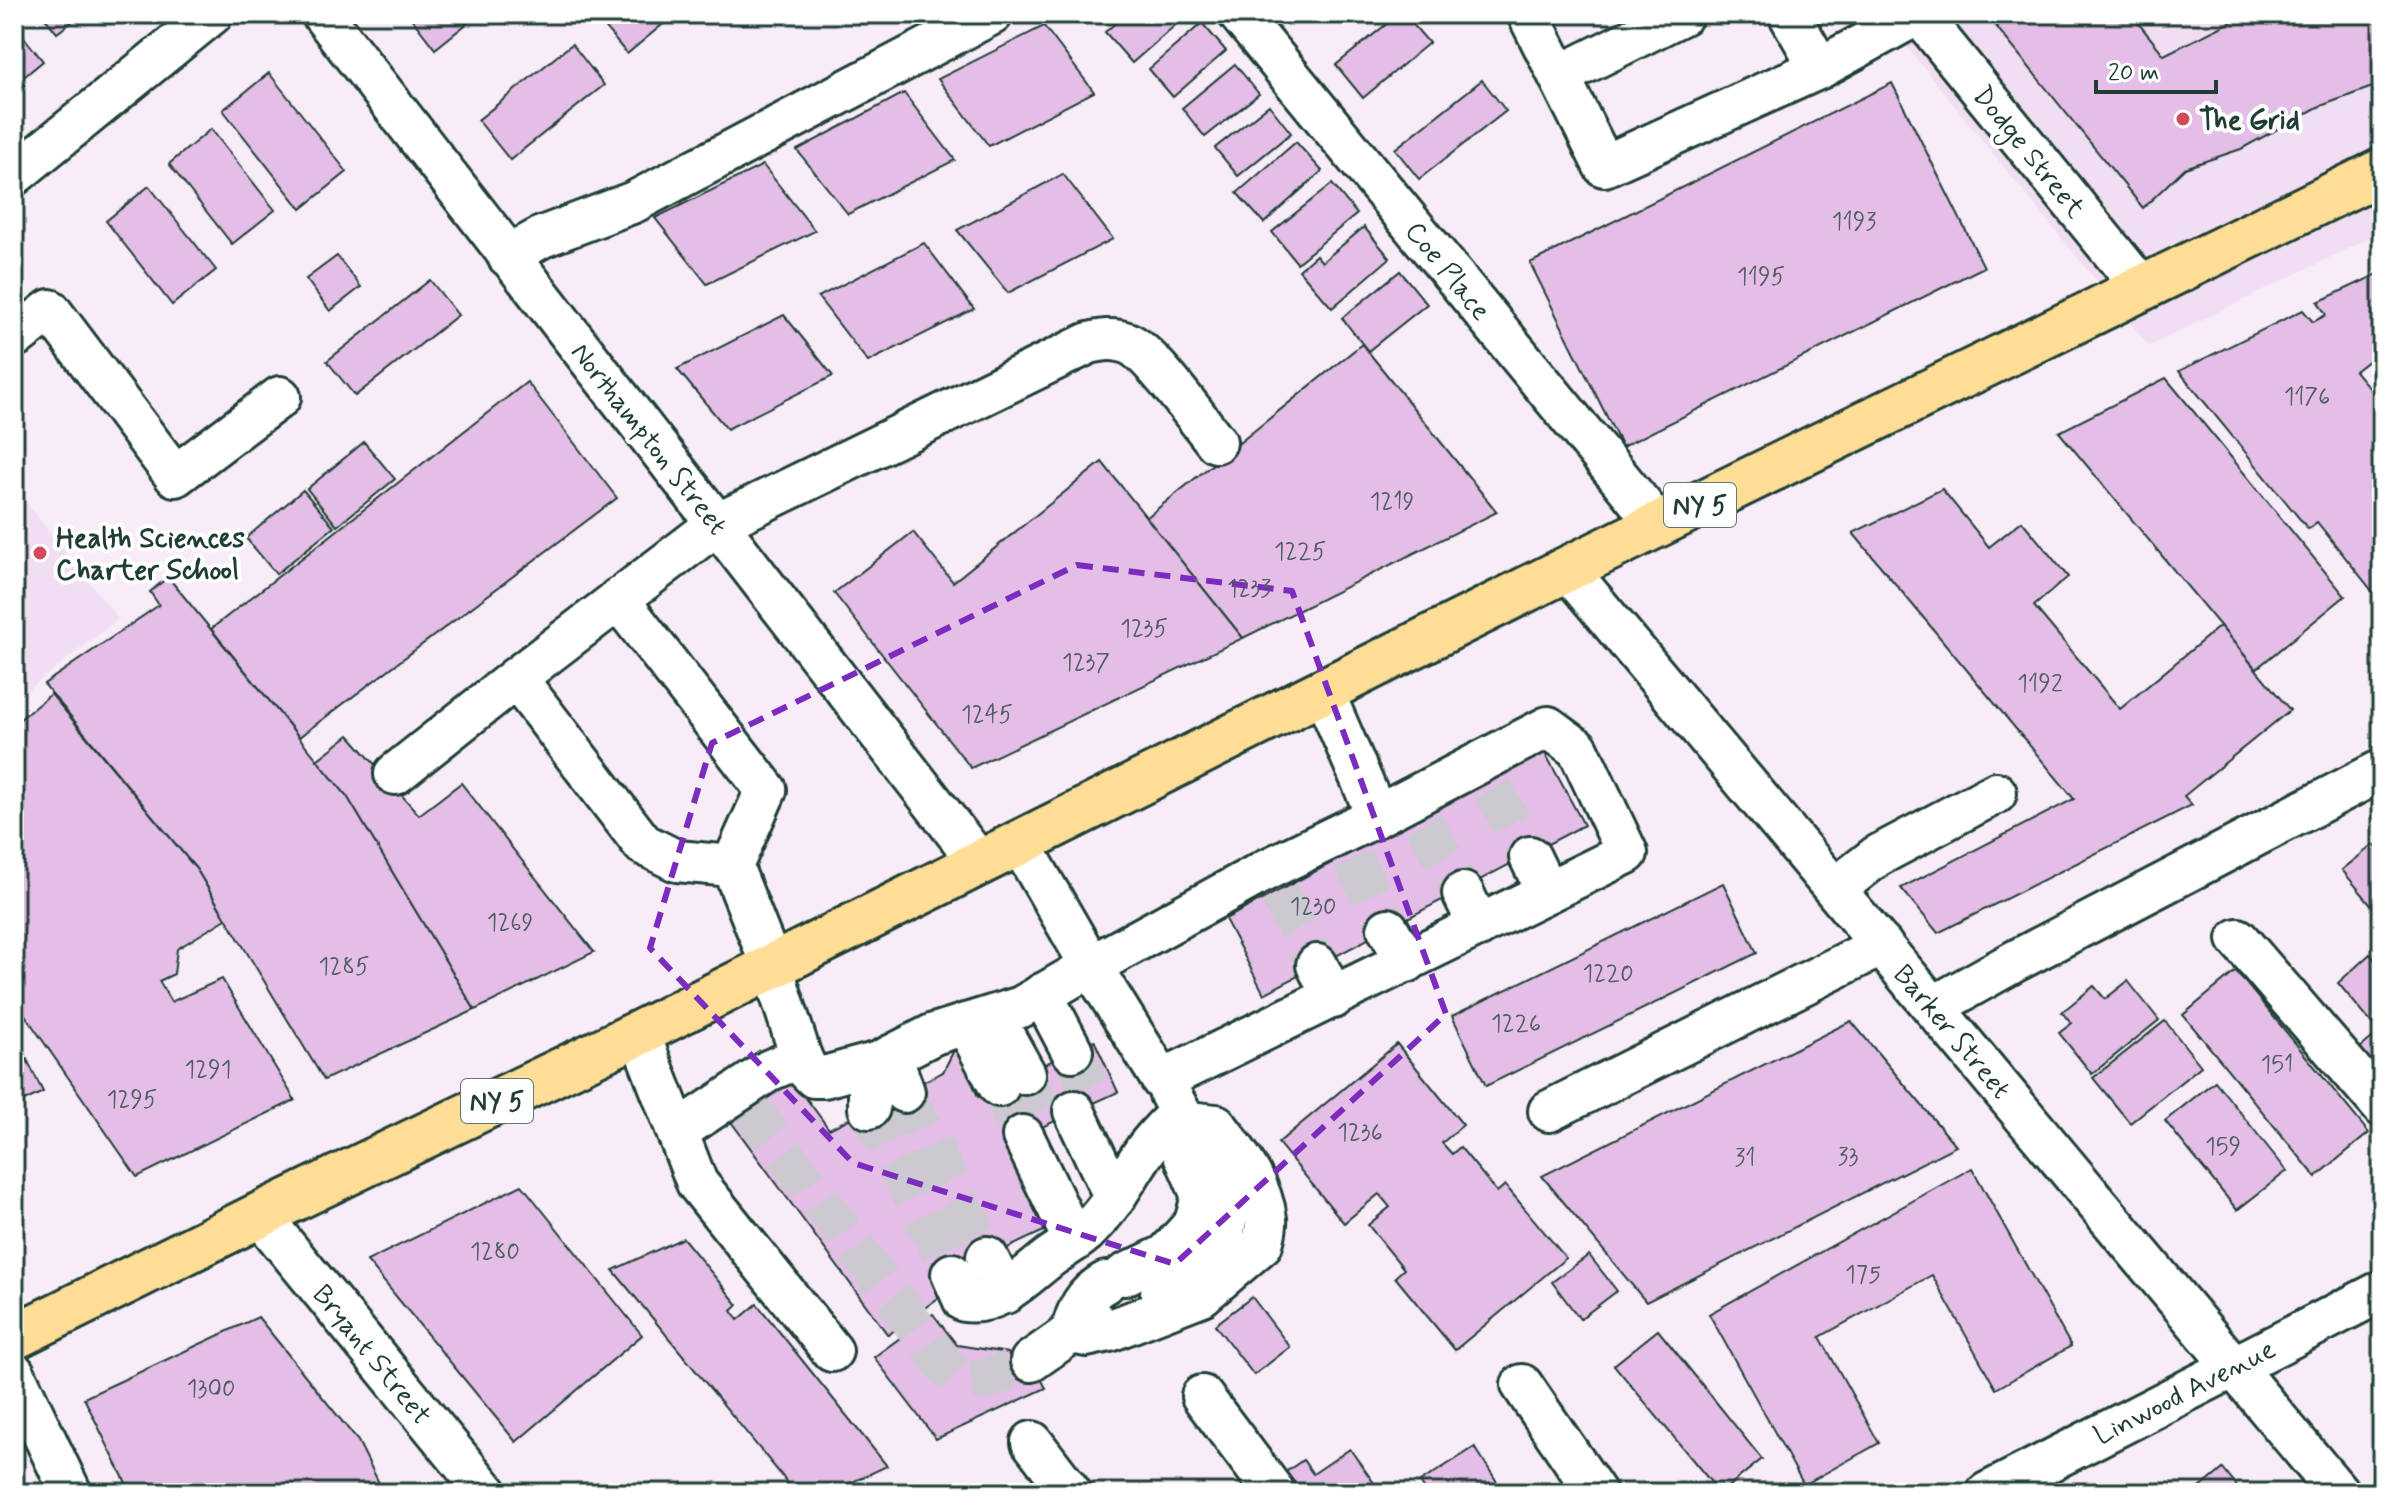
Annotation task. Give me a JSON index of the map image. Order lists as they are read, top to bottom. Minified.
{"streets":{"main road":["NY 5"],"street":["Dodge Street","Coe Place","Northampton Street","Barker Street","Bryant Street","Linwood Avenue"]},"crossings":[["Dodge Street","NY 5"],["Coe Place","NY 5"],["Northampton Street","NY 5"],["NY 5","Barker Street"],["NY 5","Bryant Street"],["Barker Street","Linwood Avenue"]],"places":["The Grid","Health Sciences Charter School"],"house_numbers":["1193","1195","1176","1219","1225","1233","1235","1237","1192","1245","1230","1269","1285","1220","1226","151","1291","1295","1236","159","33","31","1280","175","1300"],"scale_bar":"20 m"}
